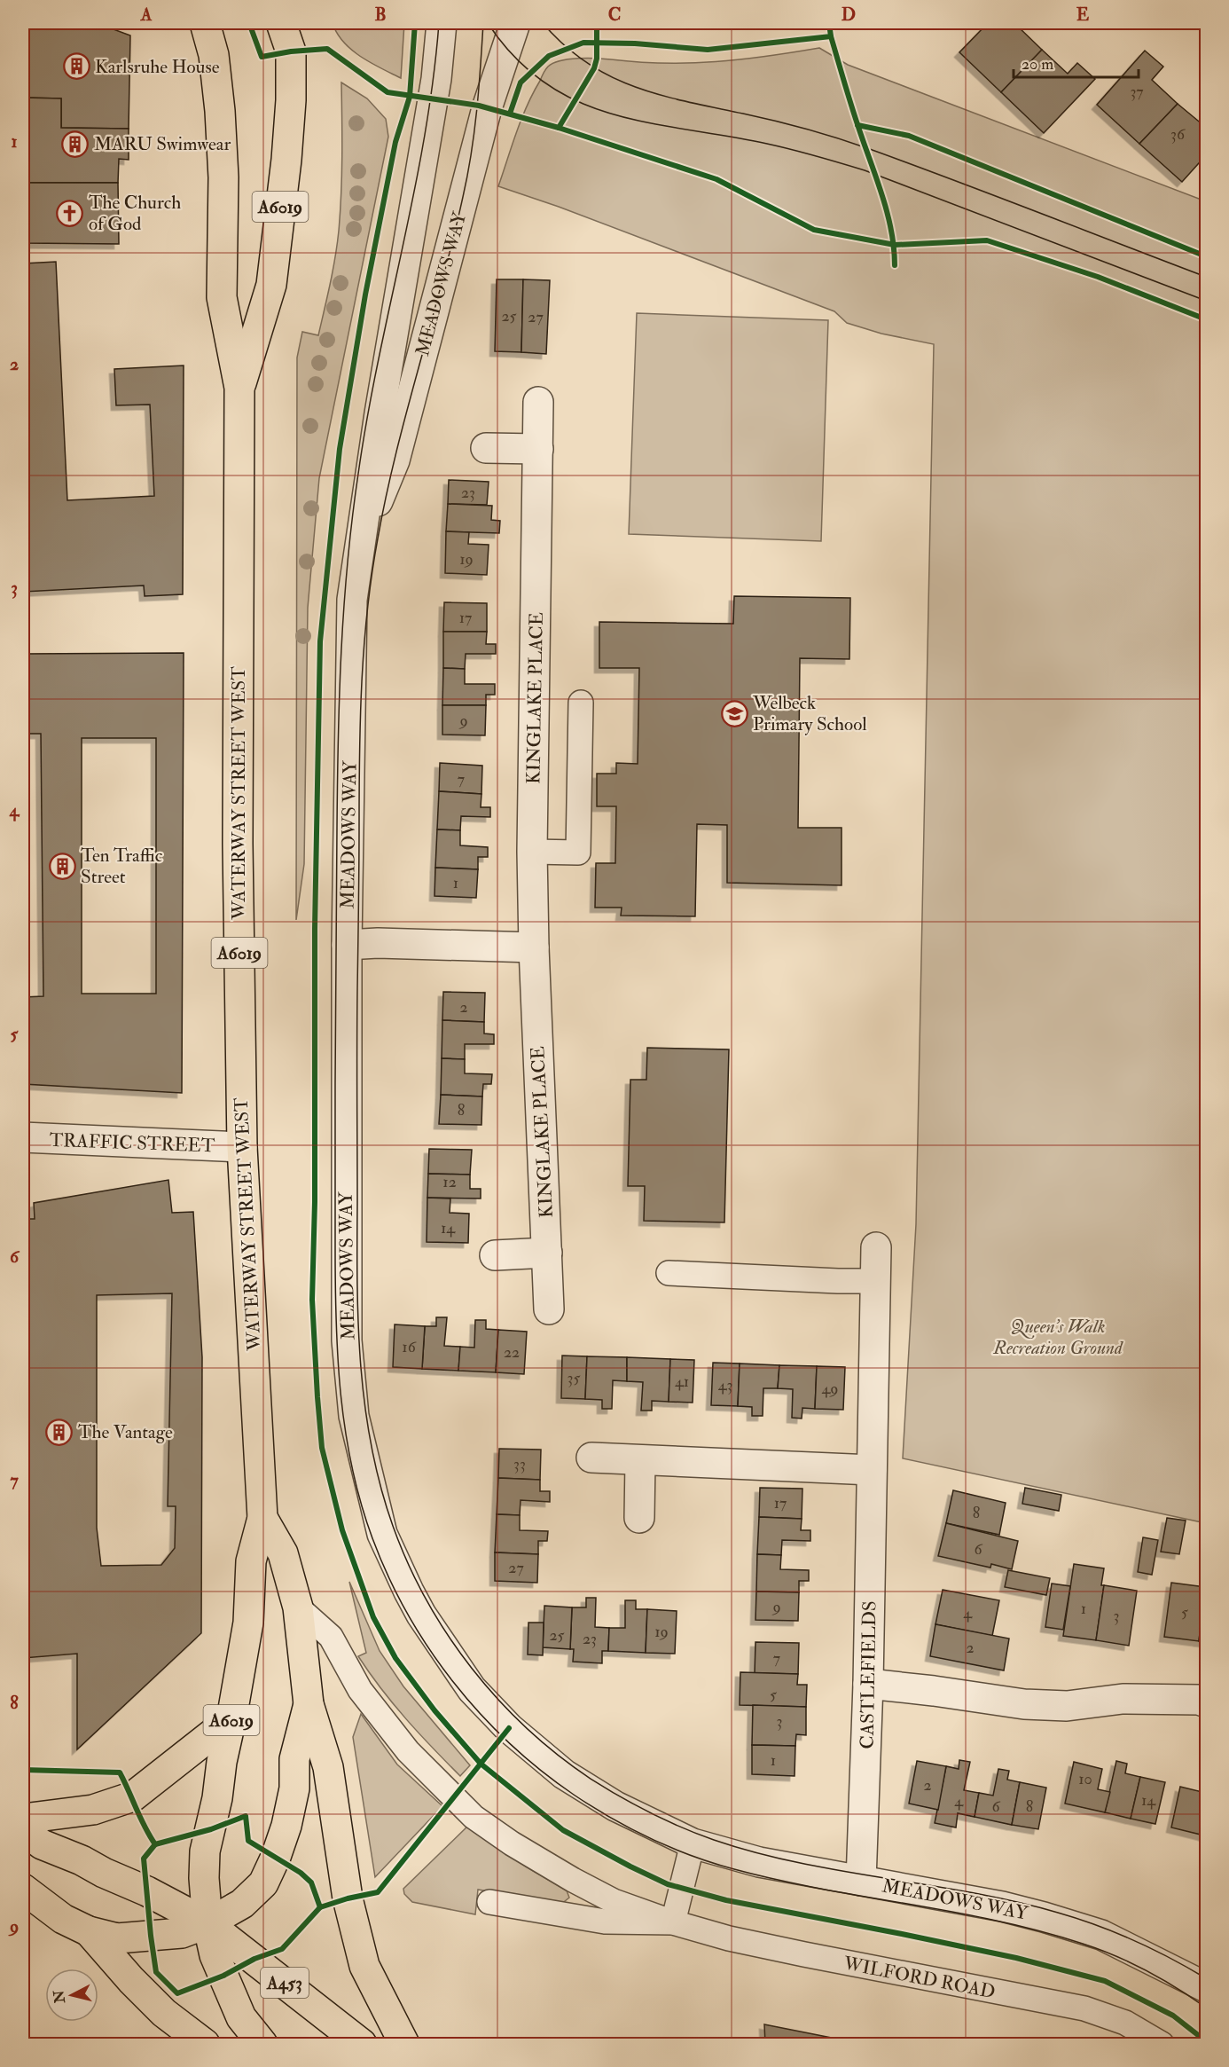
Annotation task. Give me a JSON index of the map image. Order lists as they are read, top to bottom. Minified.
{"streets":{"main road":["A6019","WATERWAY STREET WEST","A453"],"street":["MEADOWS WAY","KINGLAKE PLACE","TRAFFIC STREET","CASTLEFIELDS"],"lane":["WILFORD ROAD"]},"crossings":[["A6019","WATERWAY STREET WEST"],["MEADOWS WAY","CASTLEFIELDS"],["WATERWAY STREET WEST","TRAFFIC STREET"],["WATERWAY STREET WEST","WILFORD ROAD"],["WATERWAY STREET WEST","A453"]],"parks":["Queen's Walk Recreation Ground"],"places":{"building":["Karlsruhe House","MARU Swimwear","Ten Traffic Street","The Vantage"],"church":["The Church of God"],"school or university":["Welbeck Primary School"]},"house_numbers":["37","36","25","27","23","19","17","9","7","1","2","8","12","14","16","22","35","41","43","49","33","17","8","6","27","9","1","5","4","3","19","25","23","2","7","5","3","1","10","2","14","4","6","8"],"scale_bar":"20 m","north":"left","grid":{"columns":["A","B","C","D","E"],"rows":["1","2","3","4","5","6","7","8","9"]}}
